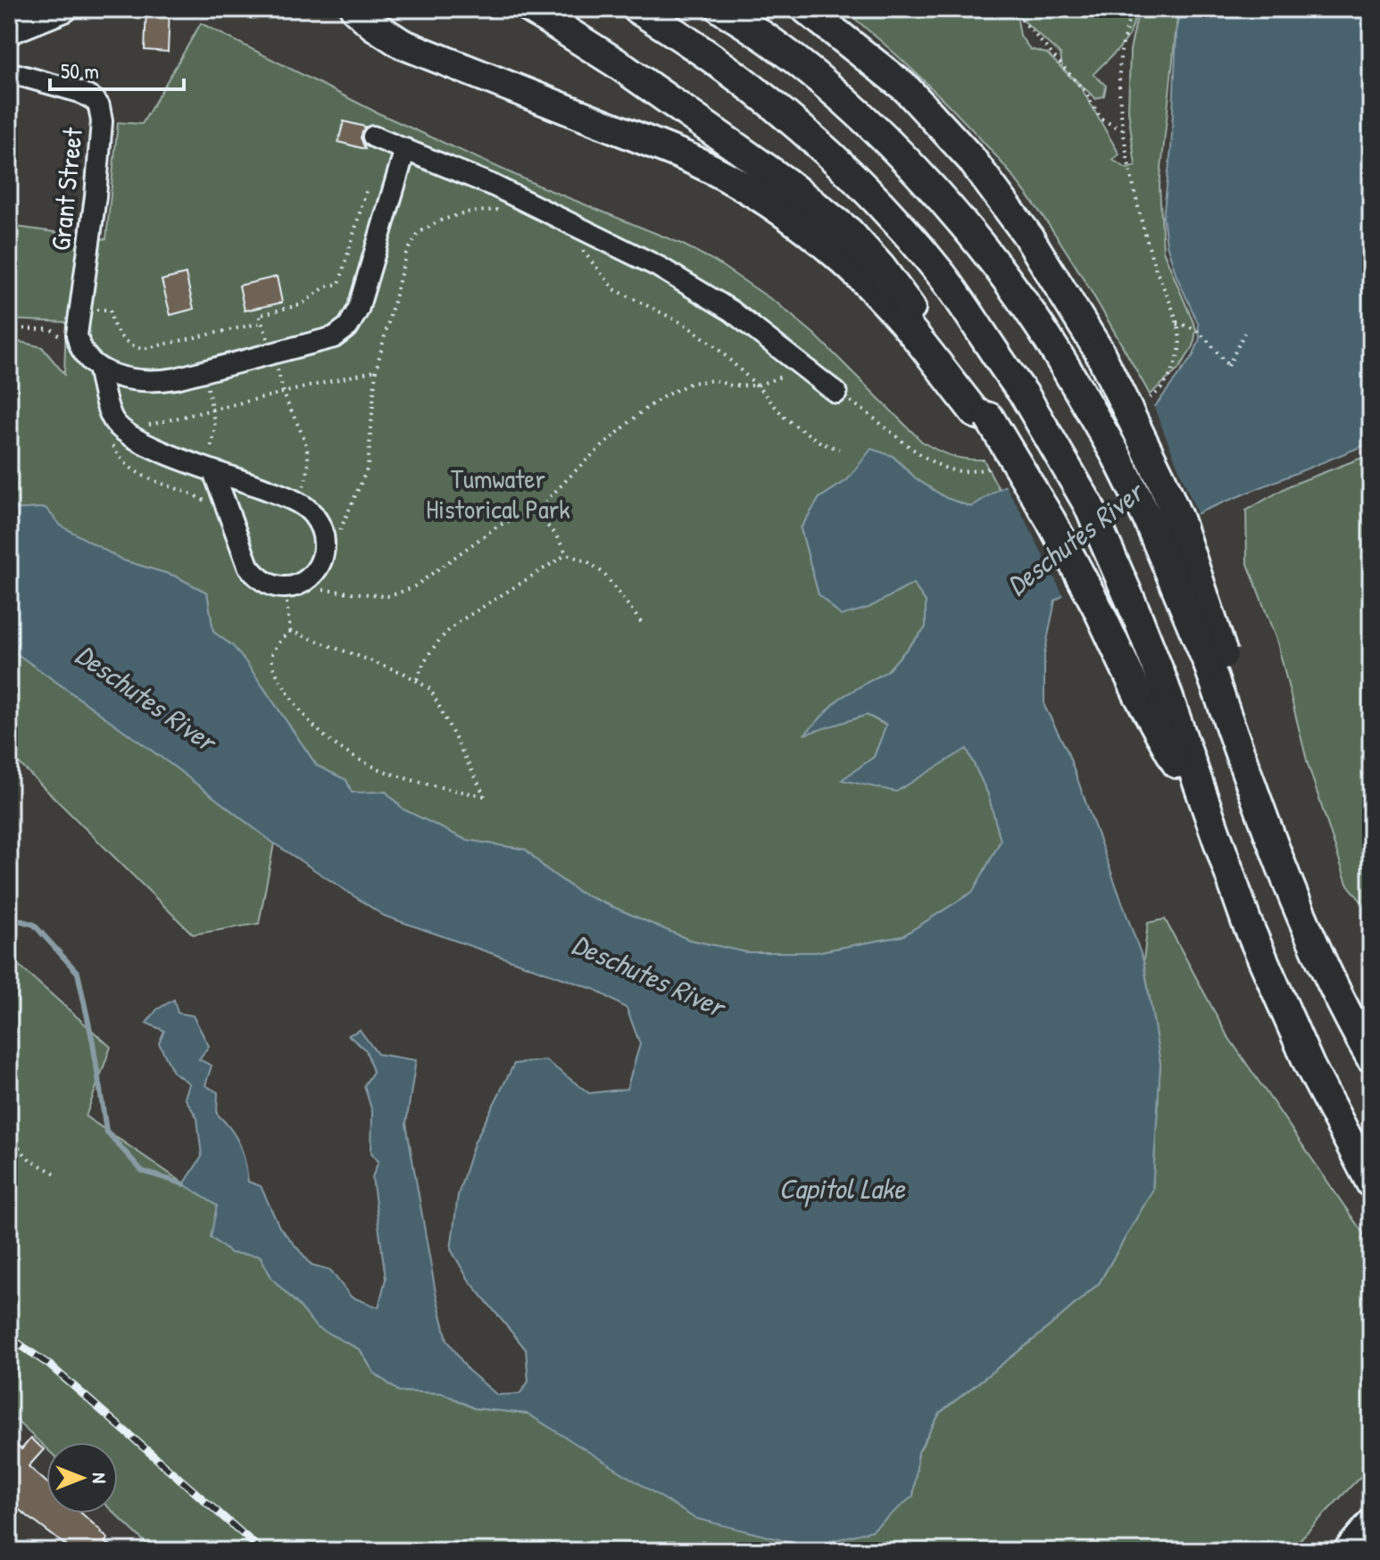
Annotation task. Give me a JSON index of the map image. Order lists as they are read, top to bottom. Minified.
{"streets":{"lane":["Grant Street"]},"water":["Deschutes River","Capitol Lake"],"parks":["Tumwater Historical Park"],"scale_bar":"50 m","north":"right"}
